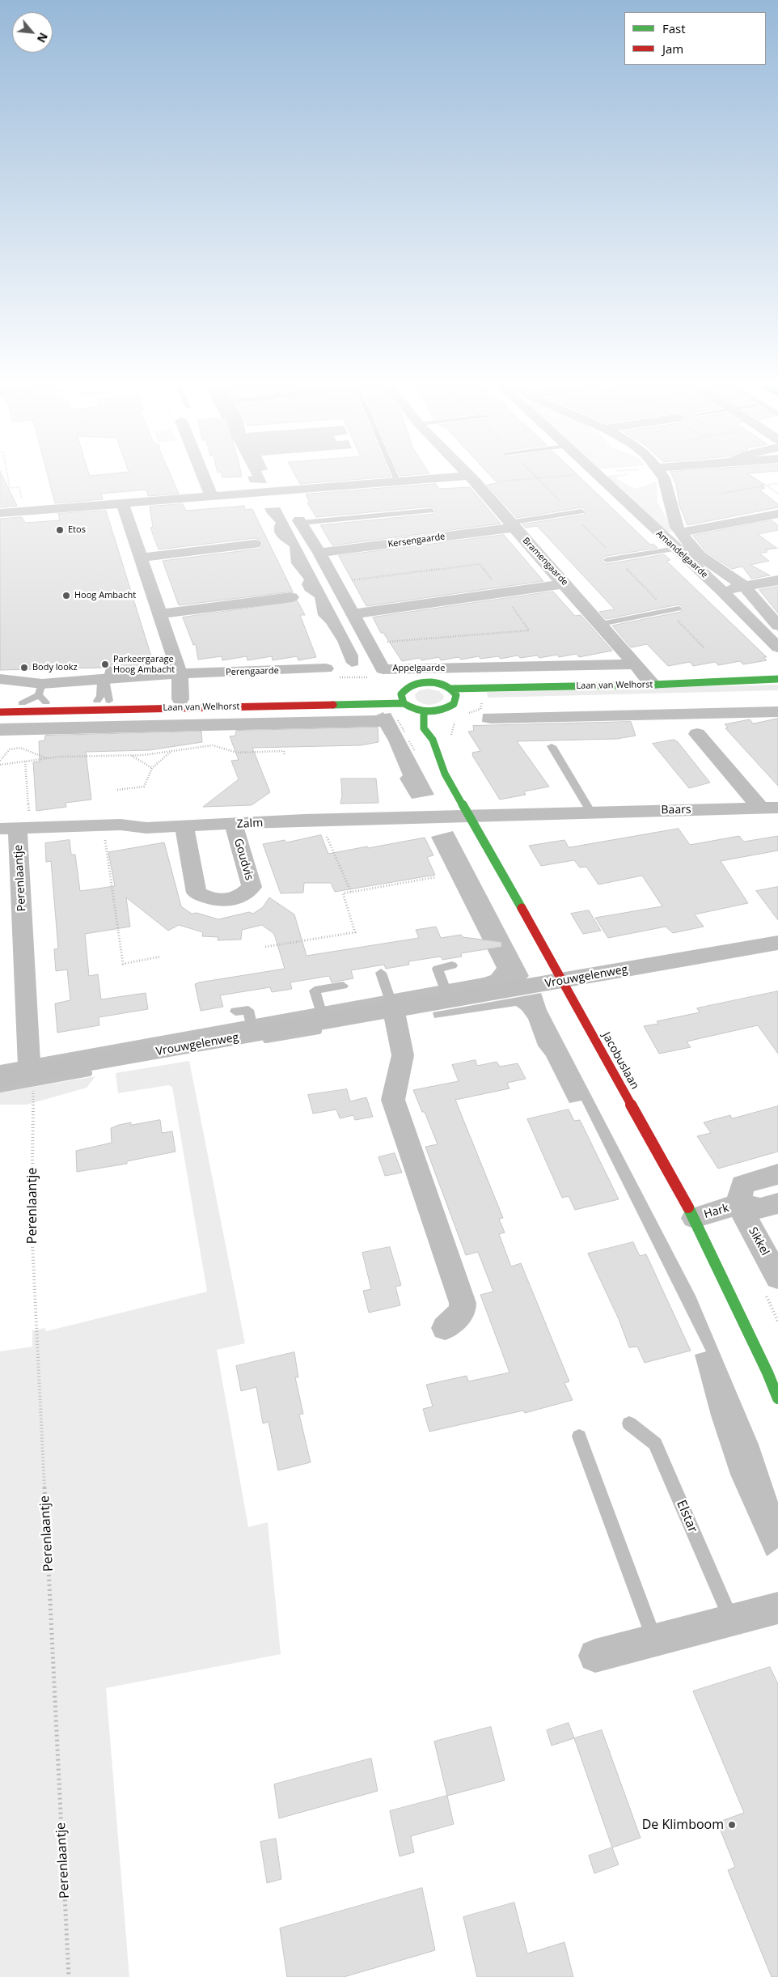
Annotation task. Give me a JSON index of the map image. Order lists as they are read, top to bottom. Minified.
{"streets":{"main road":["Laan van Welhorst","Jacobuslaan"],"street":["Kersengaarde","Amandelgaarde","Bramengaarde","Appelgaarde","Perengaarde","Baars","Zalm","Goudvis","Perenlaantje","Vrouwgelenweg","Hark","Sikkel"],"lane":["Elstar"]},"crossings":[["Kersengaarde","Bramengaarde"],["Bramengaarde","Appelgaarde"],["Bramengaarde","Laan van Welhorst"],["Perengaarde","Laan van Welhorst"],["Baars","Zalm"],["Baars","Jacobuslaan"],["Zalm","Goudvis"],["Zalm","Perenlaantje"],["Zalm","Jacobuslaan"],["Perenlaantje","Vrouwgelenweg"],["Vrouwgelenweg","Jacobuslaan"],["Jacobuslaan","Hark"],["Hark","Sikkel"]],"places":["Etos","Hoog Ambacht","Parkeergarage Hoog Ambacht","Body lookz","De Klimboom"],"legend":["Fast","Jam"],"north":"bottom right"}
